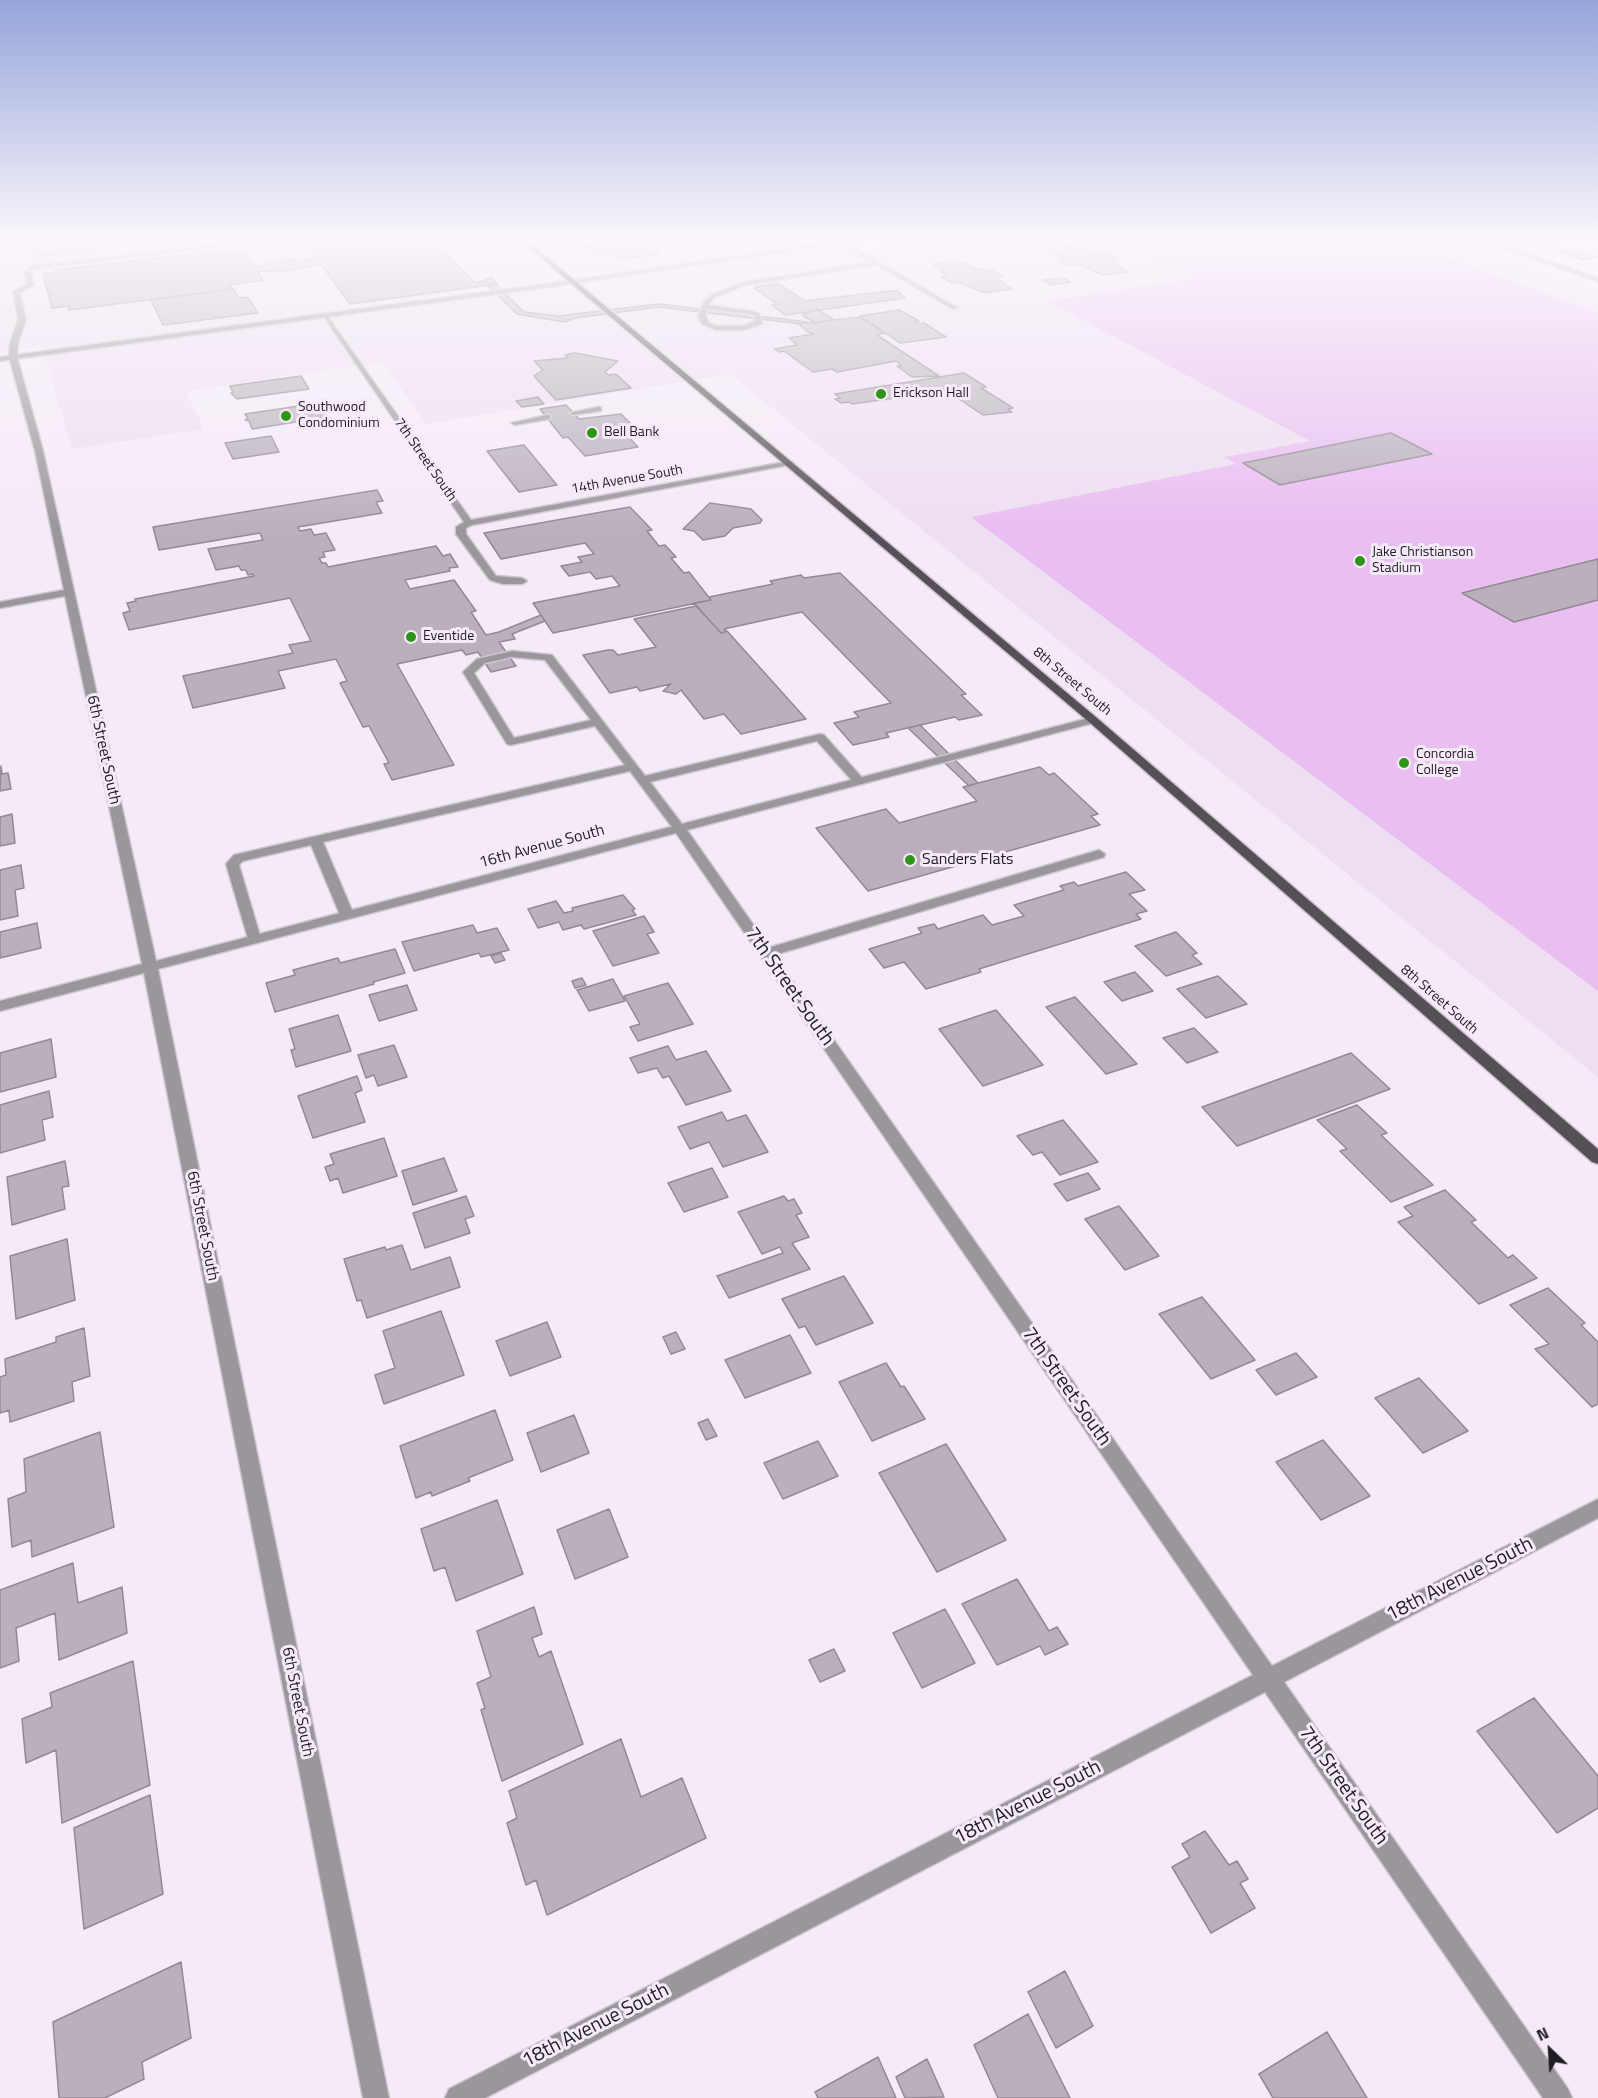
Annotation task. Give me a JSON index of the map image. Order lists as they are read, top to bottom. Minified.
{"streets":{"main road":["8th Street South"],"street":["7th Street South","14th Avenue South","6th Street South","16th Avenue South","18th Avenue South"]},"crossings":[["7th Street South","14th Avenue South"],["7th Street South","16th Avenue South"],["7th Street South","18th Avenue South"],["14th Avenue South","8th Street South"],["8th Street South","16th Avenue South"],["6th Street South","16th Avenue South"]],"places":["Erickson Hall","Southwood Condominium","Bell Bank","Jake Christianson Stadium","Eventide","Concordia College","Sanders Flats"],"north":"top left"}
